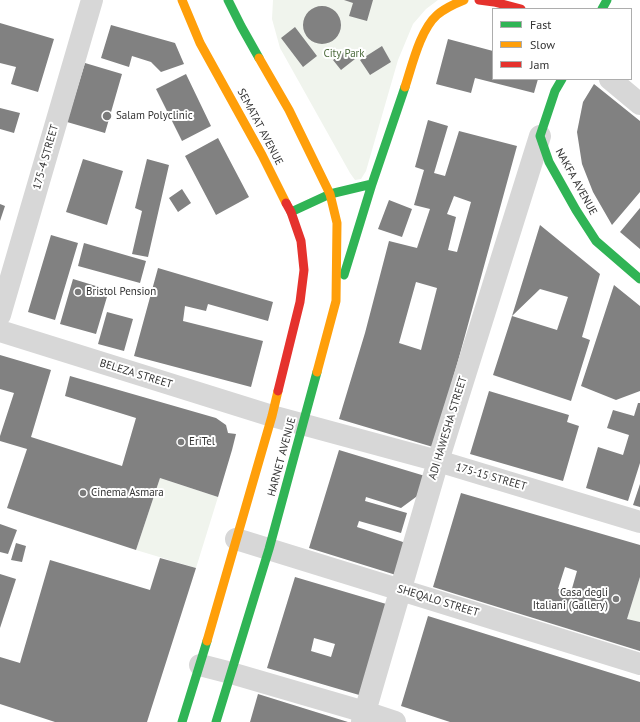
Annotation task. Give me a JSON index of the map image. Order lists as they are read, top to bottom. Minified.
{"streets":{"main road":["SEMATAT AVENUE","NAKFA AVENUE","HARNET AVENUE"],"street":["175-4 STREET","BELEZA STREET","ADI HAWESHA STREET","175-15 STREET","SHEQALO STREET"]},"crossings":[["SEMATAT AVENUE","HARNET AVENUE"],["NAKFA AVENUE","ADI HAWESHA STREET"],["BELEZA STREET","HARNET AVENUE"],["BELEZA STREET","175-15 STREET"],["ADI HAWESHA STREET","175-15 STREET"],["ADI HAWESHA STREET","SHEQALO STREET"],["HARNET AVENUE","175-15 STREET"],["HARNET AVENUE","SHEQALO STREET"]],"parks":["City Park"],"places":["Salam Polyclinic","Bristol Pension","EriTel","Cinema Asmara","Casa degli Italiani (Gallery)"],"legend":["Fast","Slow","Jam"]}
